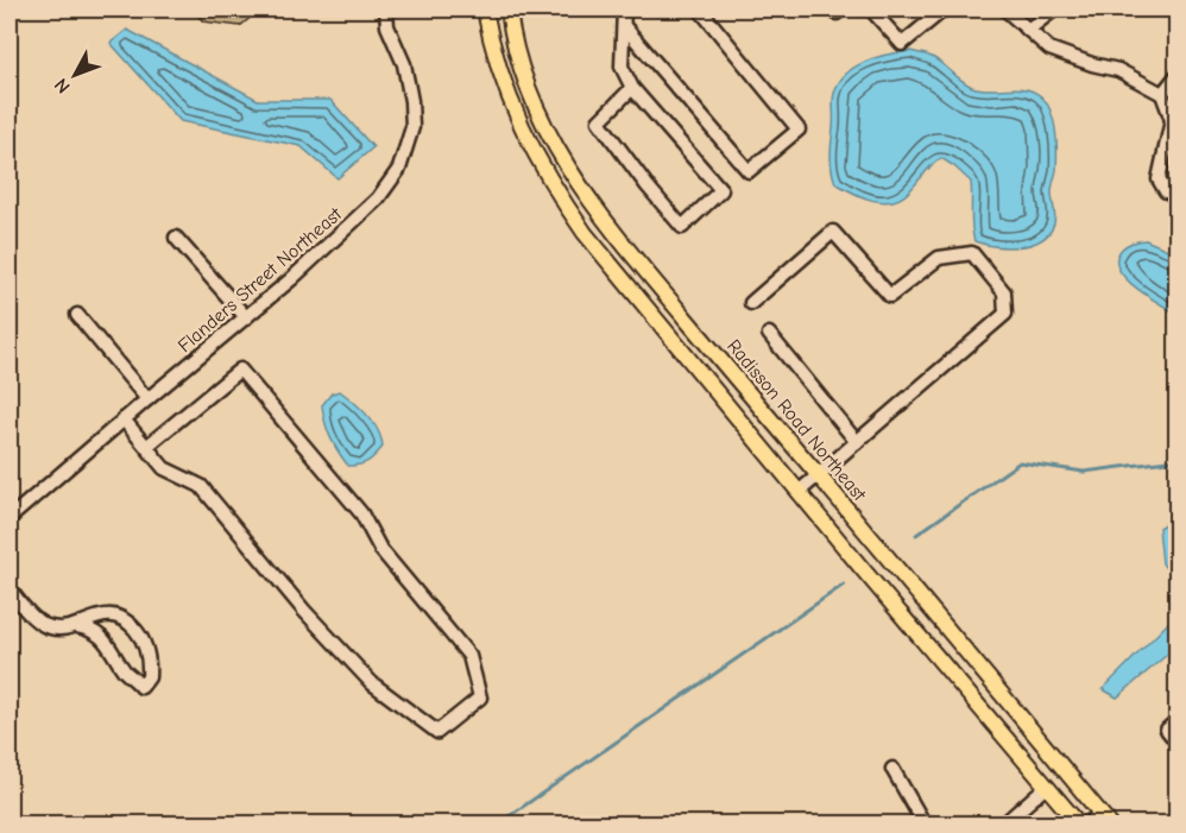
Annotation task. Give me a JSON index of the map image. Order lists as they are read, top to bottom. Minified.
{"streets":{"main road":["Radisson Road Northeast"],"street":["Flanders Street Northeast"]},"north":"bottom left"}
